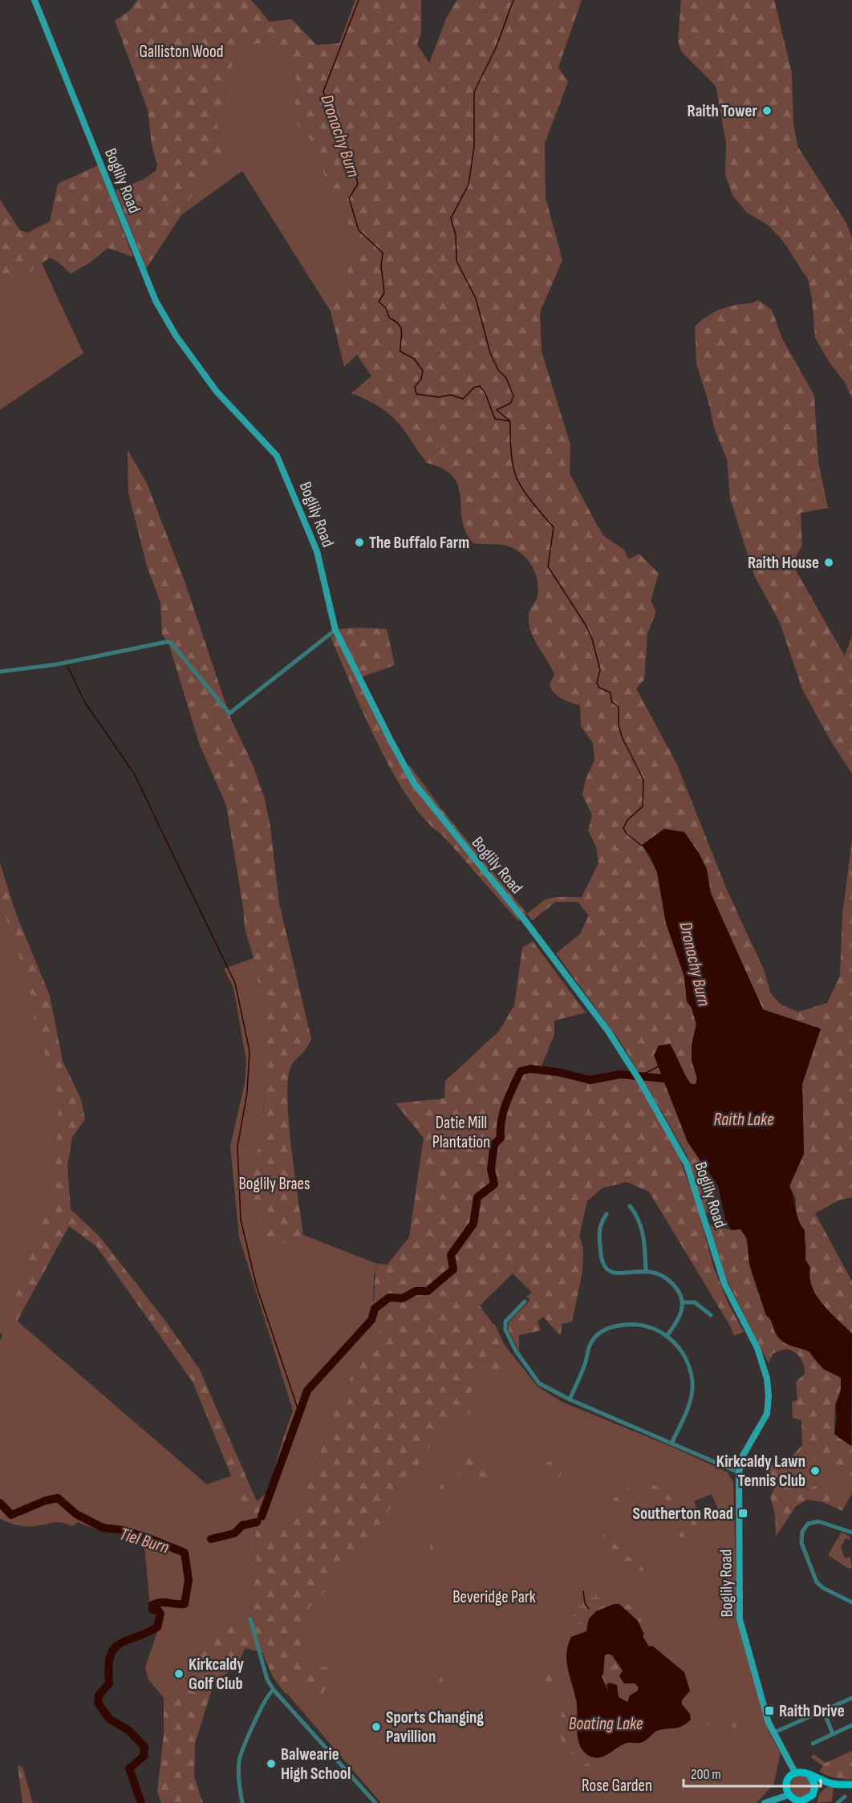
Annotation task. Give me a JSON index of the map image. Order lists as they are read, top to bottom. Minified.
{"streets":{"main road":["Boglily Road"]},"water":["Dronachy Burn","Raith Lake","Tiel Burn","Boating Lake"],"parks":["Galliston Wood","Datie Mill Plantation","Boglily Braes","Beveridge Park","Rose Garden"],"places":{"other":["Raith Tower","The Buffalo Farm","Raith House","Kirkcaldy Lawn Tennis Club","Kirkcaldy Golf Club","Sports Changing Pavillion","Balwearie High School"],"transit":["Southerton Road","Raith Drive"]},"scale_bar":"200 m"}
